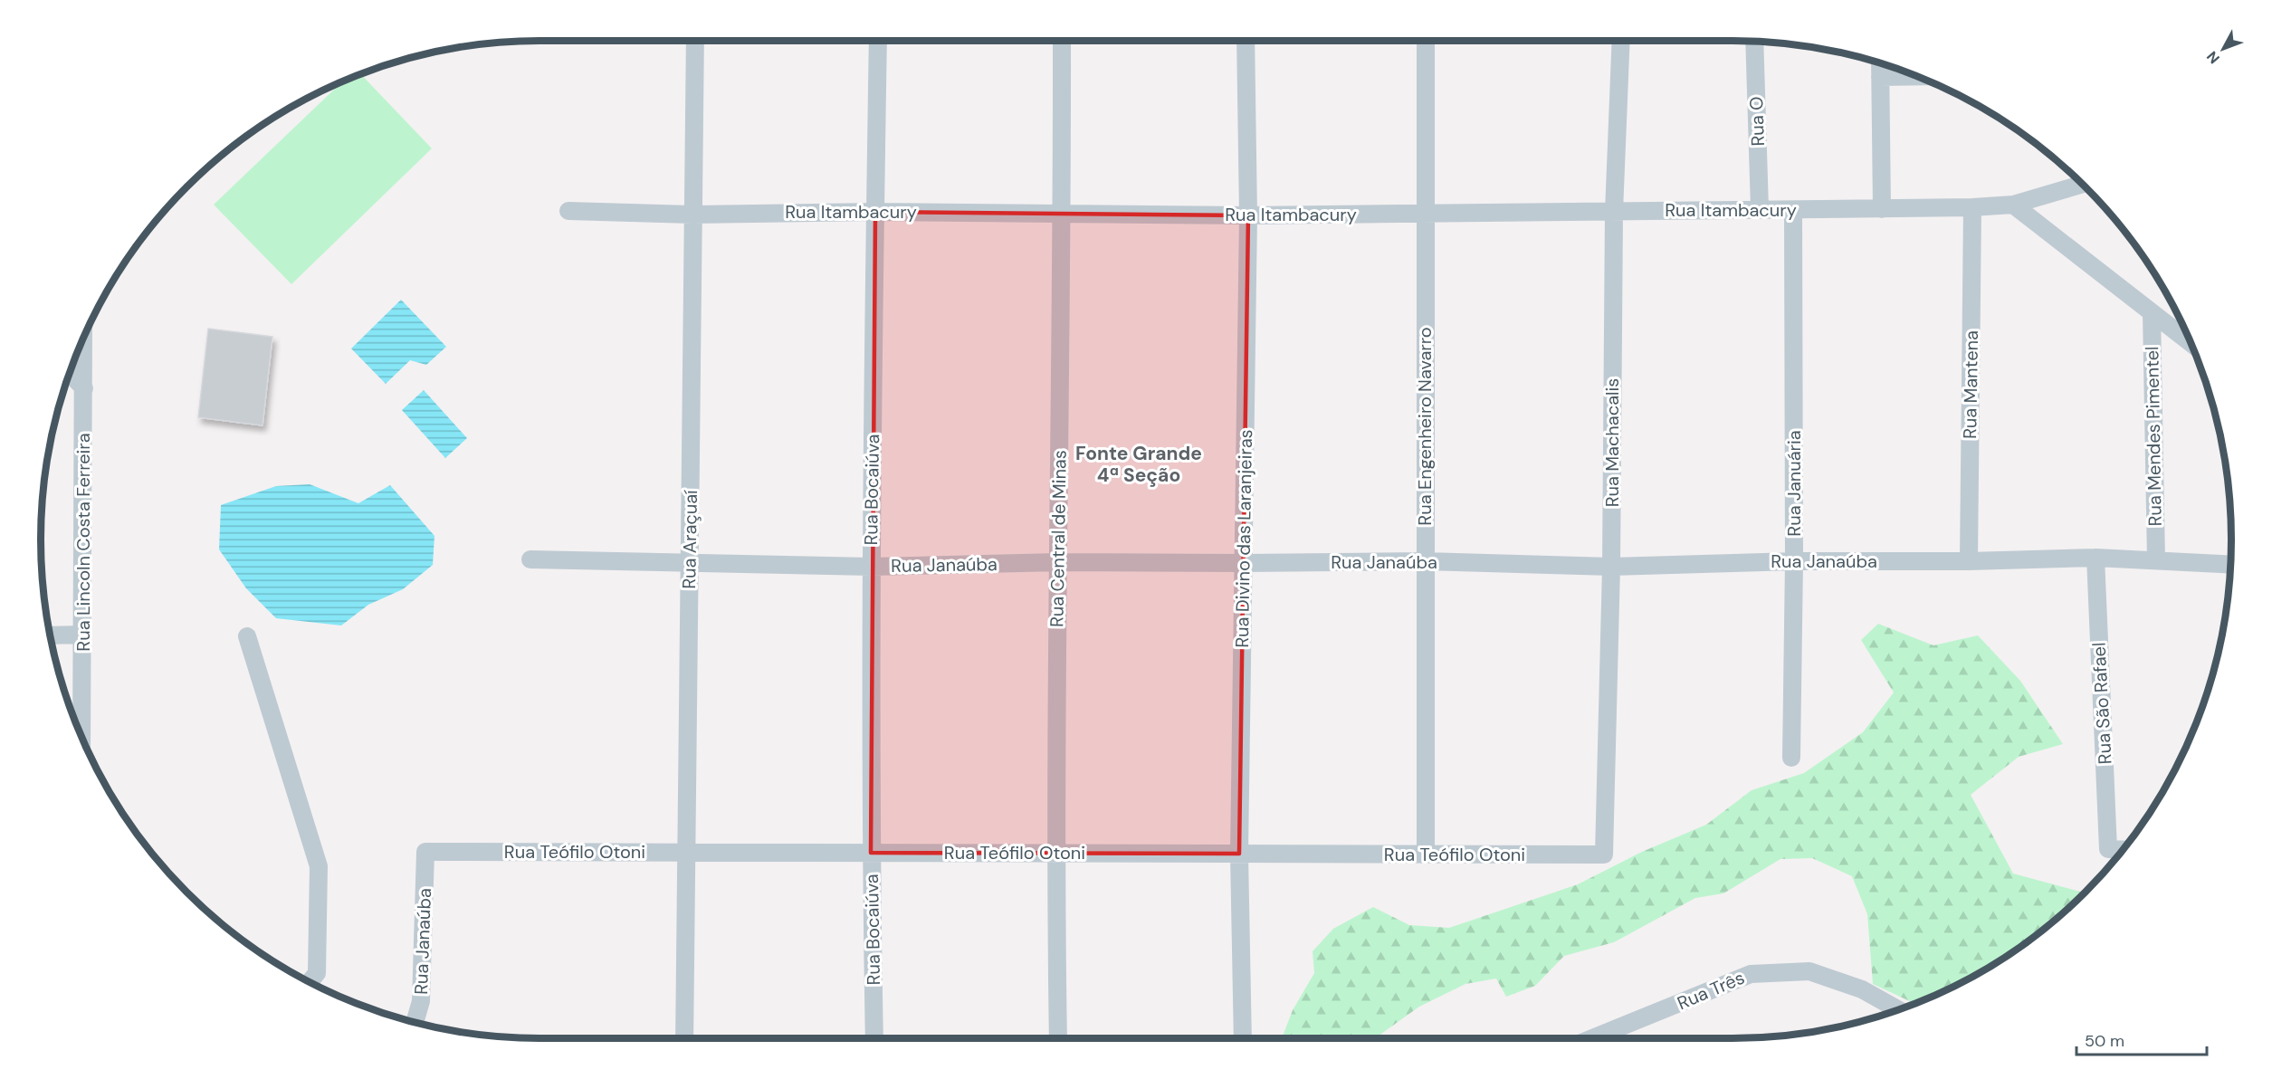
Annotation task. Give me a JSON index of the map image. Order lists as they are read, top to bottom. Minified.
{"streets":{"street":["Rua O","Rua Itambacury","Rua Mantena","Rua Engenheiro Navarro","Rua Mendes Pimentel","Rua Machacalis","Rua Januária","Rua Bocaiúva","Rua Central de Minas","Rua Divino das Laranjeiras","Rua Araçuaí","Rua Lincoln Costa Ferreira","Rua Janaúba","Rua São Rafael","Rua Teófilo Otoni","Rua Três"]},"crossings":[["Rua O","Rua Itambacury"],["Rua Itambacury","Rua Mantena"],["Rua Itambacury","Rua Engenheiro Navarro"],["Rua Itambacury","Rua Machacalis"],["Rua Itambacury","Rua Januária"],["Rua Itambacury","Rua Bocaiúva"],["Rua Itambacury","Rua Central de Minas"],["Rua Itambacury","Rua Divino das Laranjeiras"],["Rua Itambacury","Rua Araçuaí"],["Rua Mantena","Rua Janaúba"],["Rua Engenheiro Navarro","Rua Janaúba"],["Rua Engenheiro Navarro","Rua Teófilo Otoni"],["Rua Mendes Pimentel","Rua Janaúba"],["Rua Machacalis","Rua Janaúba"],["Rua Machacalis","Rua Teófilo Otoni"],["Rua Januária","Rua Janaúba"],["Rua Bocaiúva","Rua Janaúba"],["Rua Bocaiúva","Rua Teófilo Otoni"],["Rua Central de Minas","Rua Janaúba"],["Rua Central de Minas","Rua Teófilo Otoni"],["Rua Divino das Laranjeiras","Rua Janaúba"],["Rua Divino das Laranjeiras","Rua Teófilo Otoni"],["Rua Araçuaí","Rua Janaúba"],["Rua Araçuaí","Rua Teófilo Otoni"],["Rua Janaúba","Rua São Rafael"],["Rua Janaúba","Rua Teófilo Otoni"]],"districts":["Fonte Grande 4ª Seção"],"scale_bar":"50 m","north":"bottom left"}
